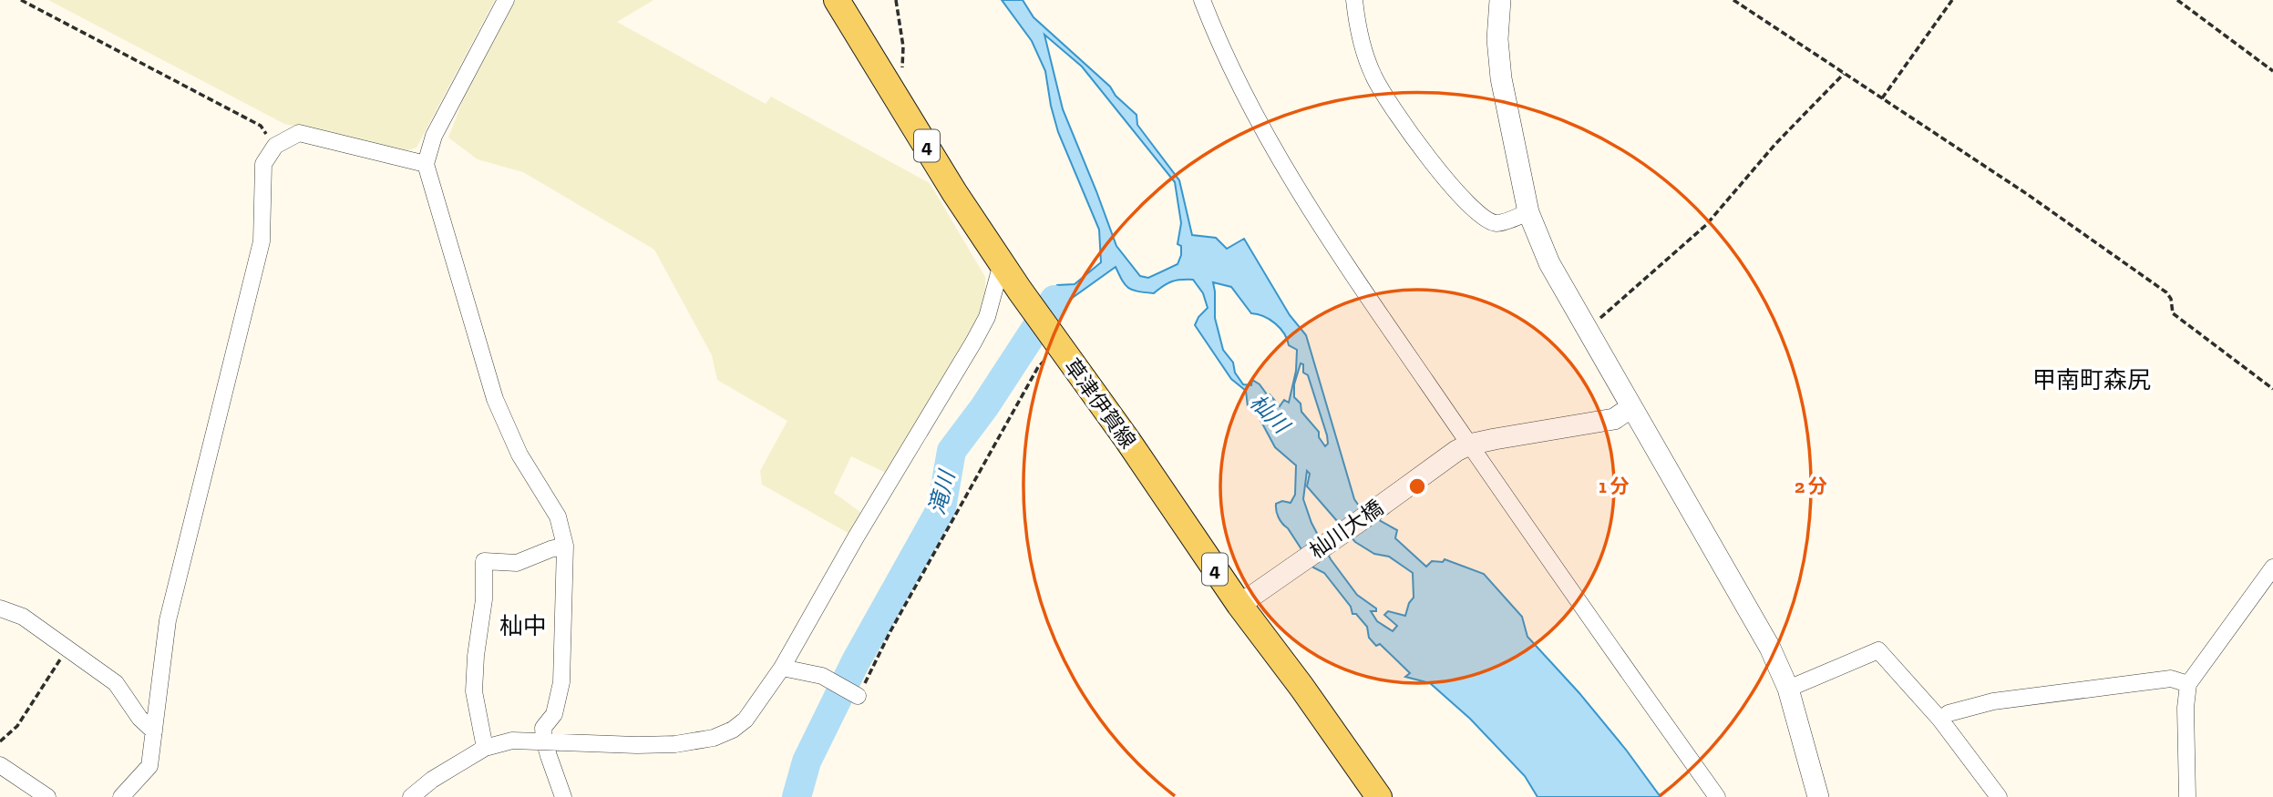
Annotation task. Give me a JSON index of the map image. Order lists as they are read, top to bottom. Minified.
{"streets":{"main road":["4","草津伊賀線"],"street":["杣川大橋"]},"crossings":[["草津伊賀線","杣川大橋"]],"districts":["甲南町森尻","杣中"],"water":["杣川","滝川"],"rings":["1 分","2 分"]}
